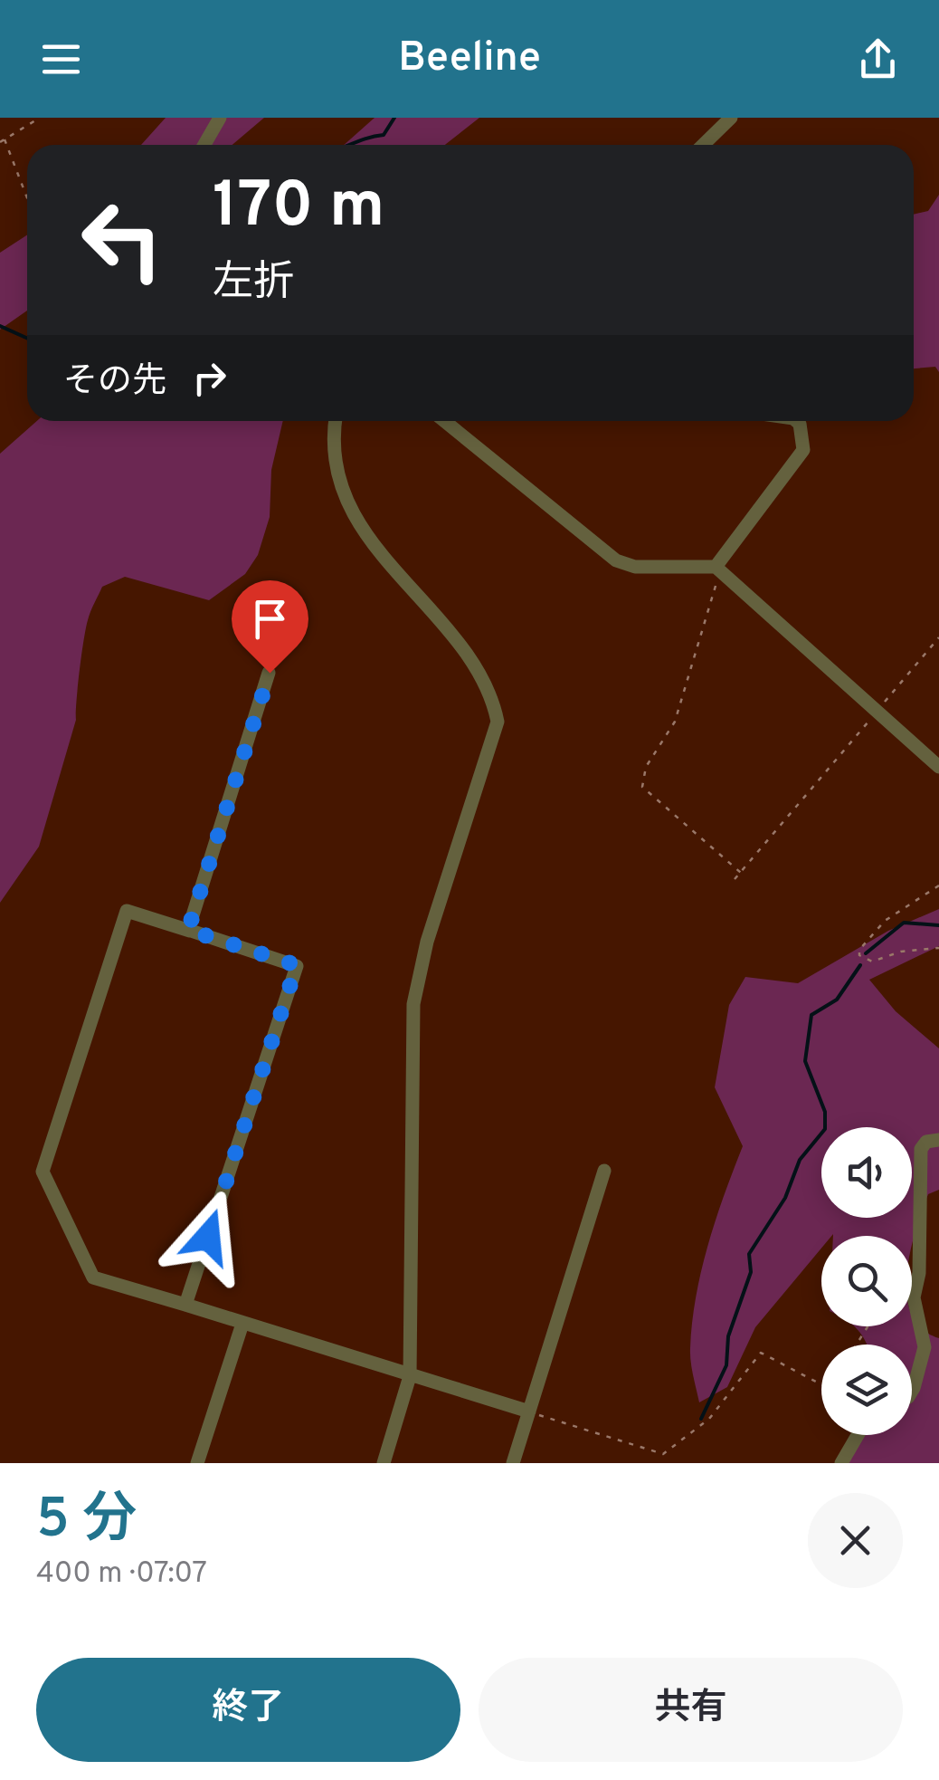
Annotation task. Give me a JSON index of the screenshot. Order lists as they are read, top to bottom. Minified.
{"page":{"header":"Beeline","turn":["170 m","左折"],"then":"その先","heading":["5 分","400 m · 07:07"],"buttons":["終了","共有"]}}
